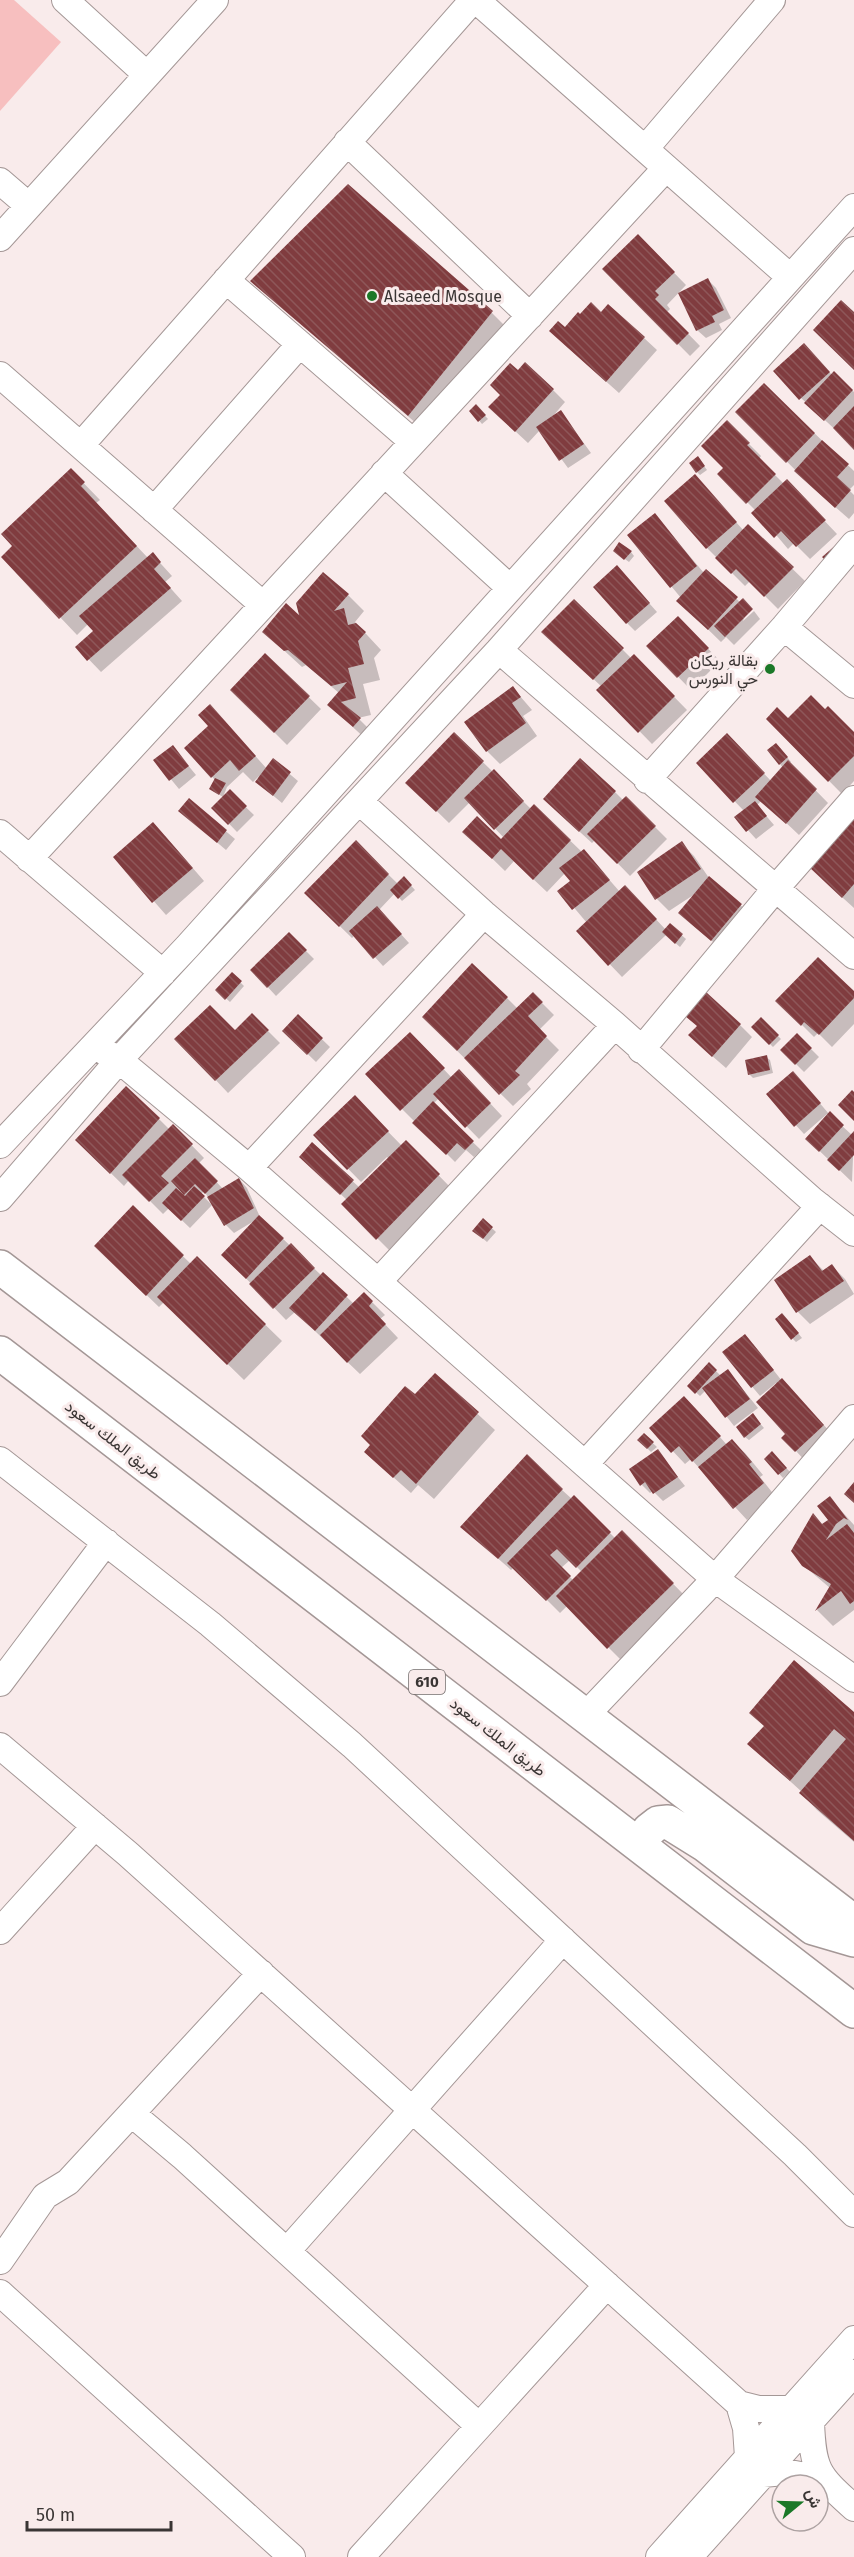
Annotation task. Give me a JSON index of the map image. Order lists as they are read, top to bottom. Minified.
{"streets":{"main road":["طريق الملك سعود","610"]},"places":["Alsaeed Mosque","بقالة ريكان حي النورس"],"scale_bar":"50 m","north":"right"}
